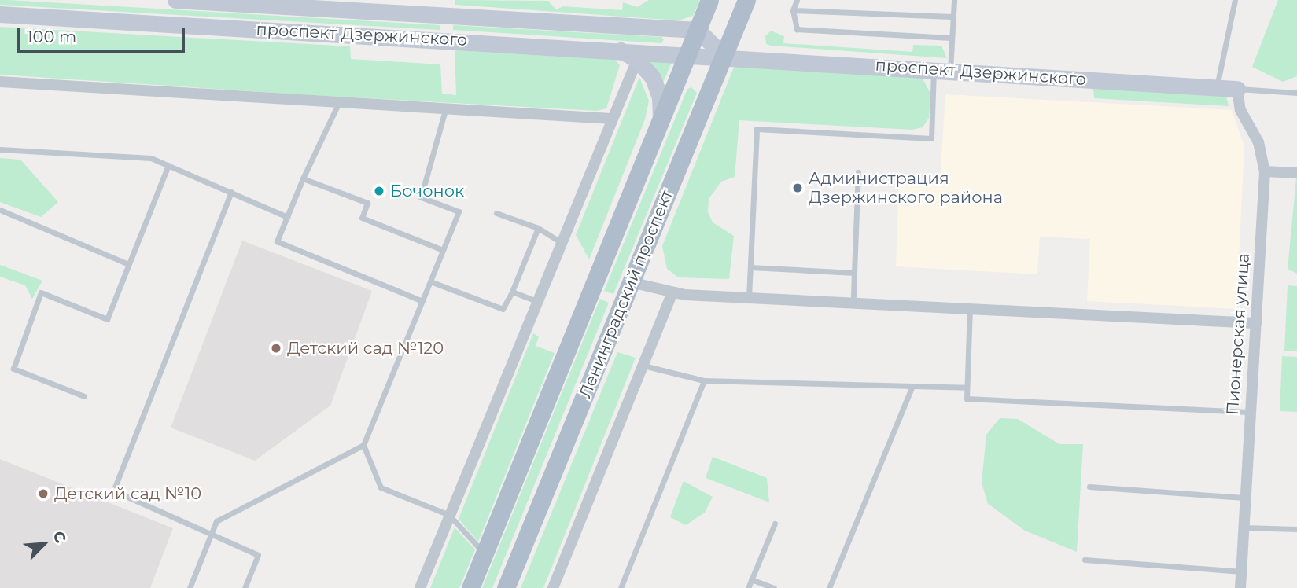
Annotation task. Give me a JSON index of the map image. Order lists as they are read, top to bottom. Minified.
{"streets":{"main road":["проспект Дзержинского","Ленинградский проспект"],"street":["Пионерская улица"]},"crossings":[["проспект Дзержинского","Ленинградский проспект"],["проспект Дзержинского","Пионерская улица"]],"places":["Администрация Дзержинского района","Бочонок","Детский сад №120","Детский сад №10"],"scale_bar":"100 m","north":"top right"}
